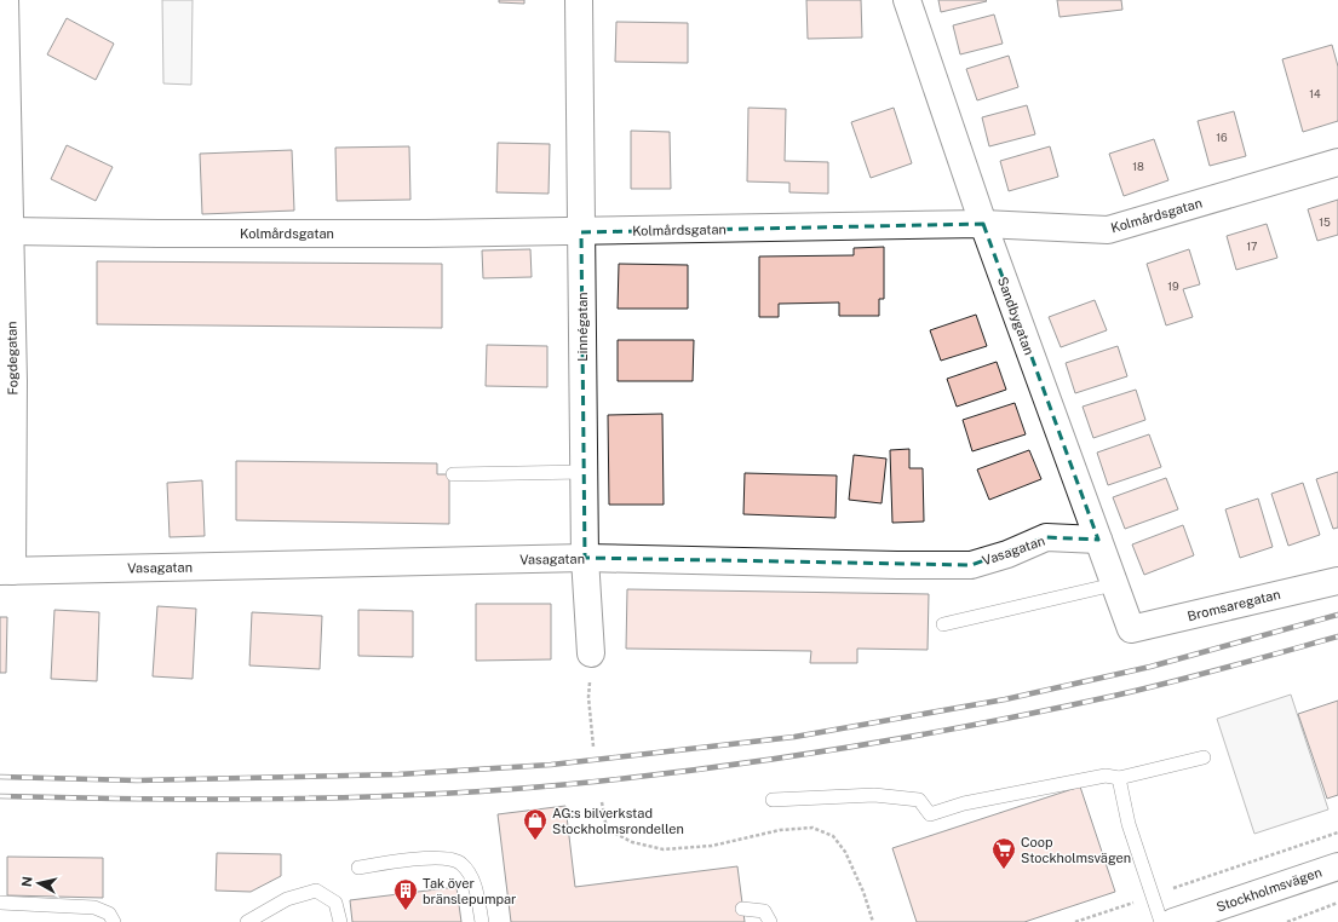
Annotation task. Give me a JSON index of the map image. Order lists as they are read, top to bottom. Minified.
{"streets":{"street":["Kolmårdsgatan","Sandbygatan","Linnégatan","Fogdegatan","Vasagatan","Bromsaregatan","Stockholmsvägen"]},"crossings":[["Kolmårdsgatan","Sandbygatan"],["Kolmårdsgatan","Linnégatan"],["Kolmårdsgatan","Fogdegatan"],["Sandbygatan","Vasagatan"],["Sandbygatan","Bromsaregatan"],["Linnégatan","Vasagatan"],["Fogdegatan","Vasagatan"]],"places":{"shop":["AG:s bilverkstad Stockholmsrondellen"],"supermarket":["Coop Stockholmsvägen"],"building":["Tak över bränslepumpar"]},"house_numbers":["14","16","18","15","17","19"],"north":"left"}
